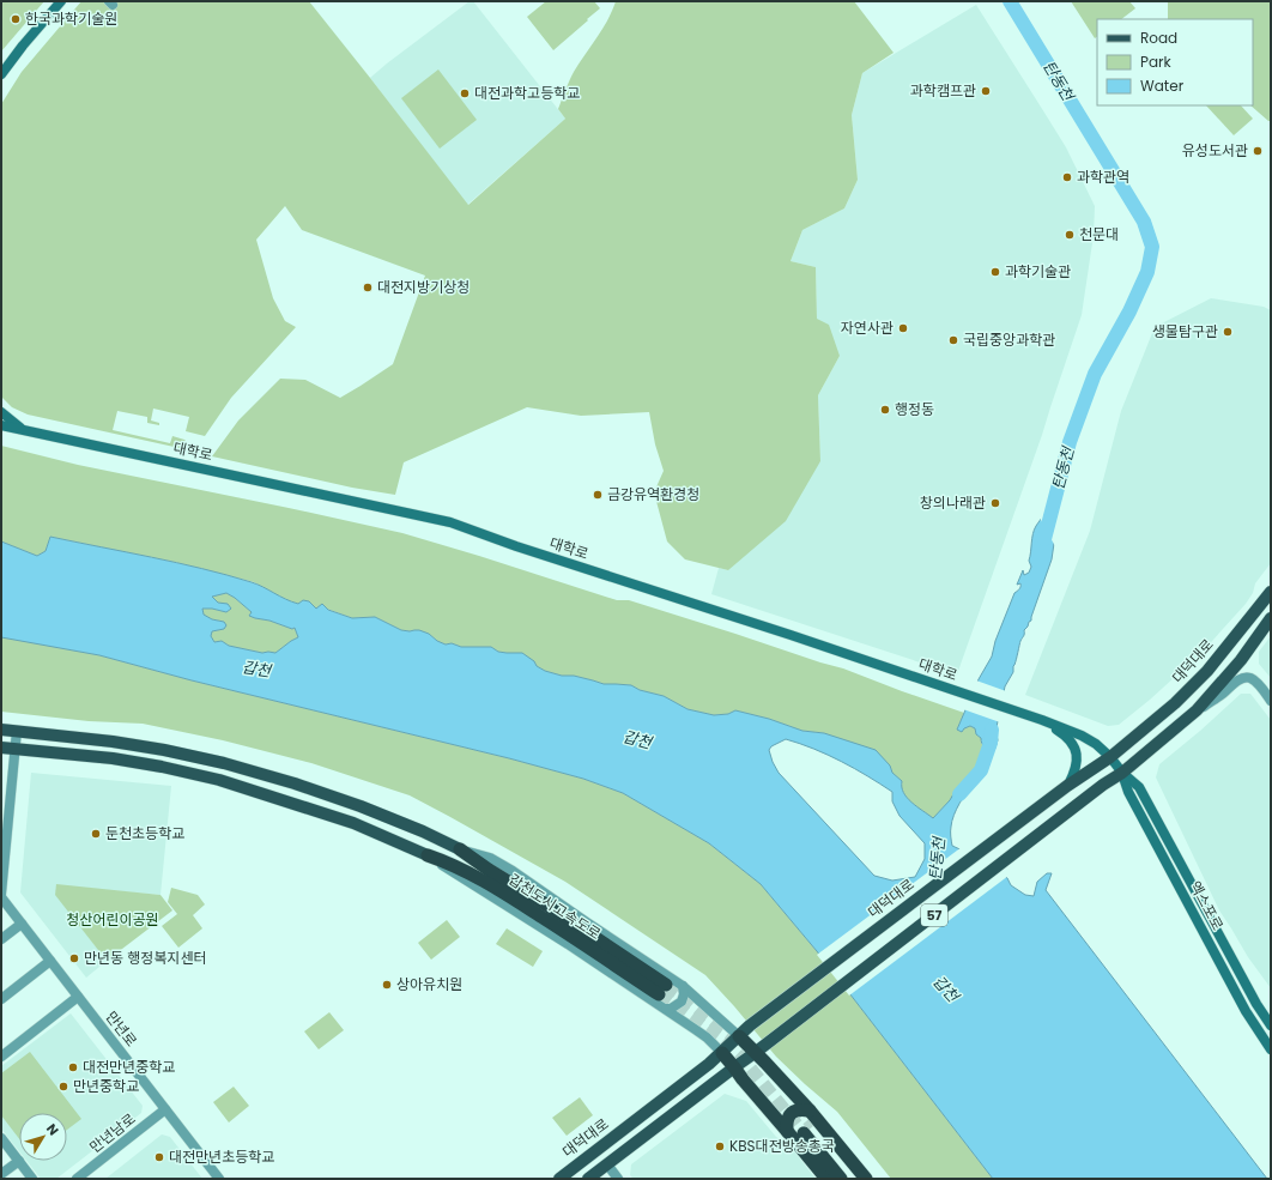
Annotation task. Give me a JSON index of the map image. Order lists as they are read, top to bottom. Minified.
{"streets":{"highway":["갑천도시고속도로"],"main road":["대학로","대덕대로","엑스포로","57"],"street":["만년로","만년남로"]},"crossings":[["대학로","대덕대로"],["대학로","엑스포로"],["대덕대로","엑스포로"],["엑스포로","57"],["만년로","만년남로"]],"water":["탄동천","갑천"],"parks":["청산어린이공원"],"places":["한국과학기술원","과학캠프관","대전과학고등학교","유성도서관","과학관역","천문대","과학기술관","대전지방기상청","자연사관","생물탐구관","국립중앙과학관","행정동","금강유역환경청","창의나래관","둔천초등학교","만년동 행정복지센터","상아유치원","대전만년중학교","만년중학교","KBS대전방송총국","대전만년초등학교"],"legend":["Road","Park","Water"],"north":"top right"}
